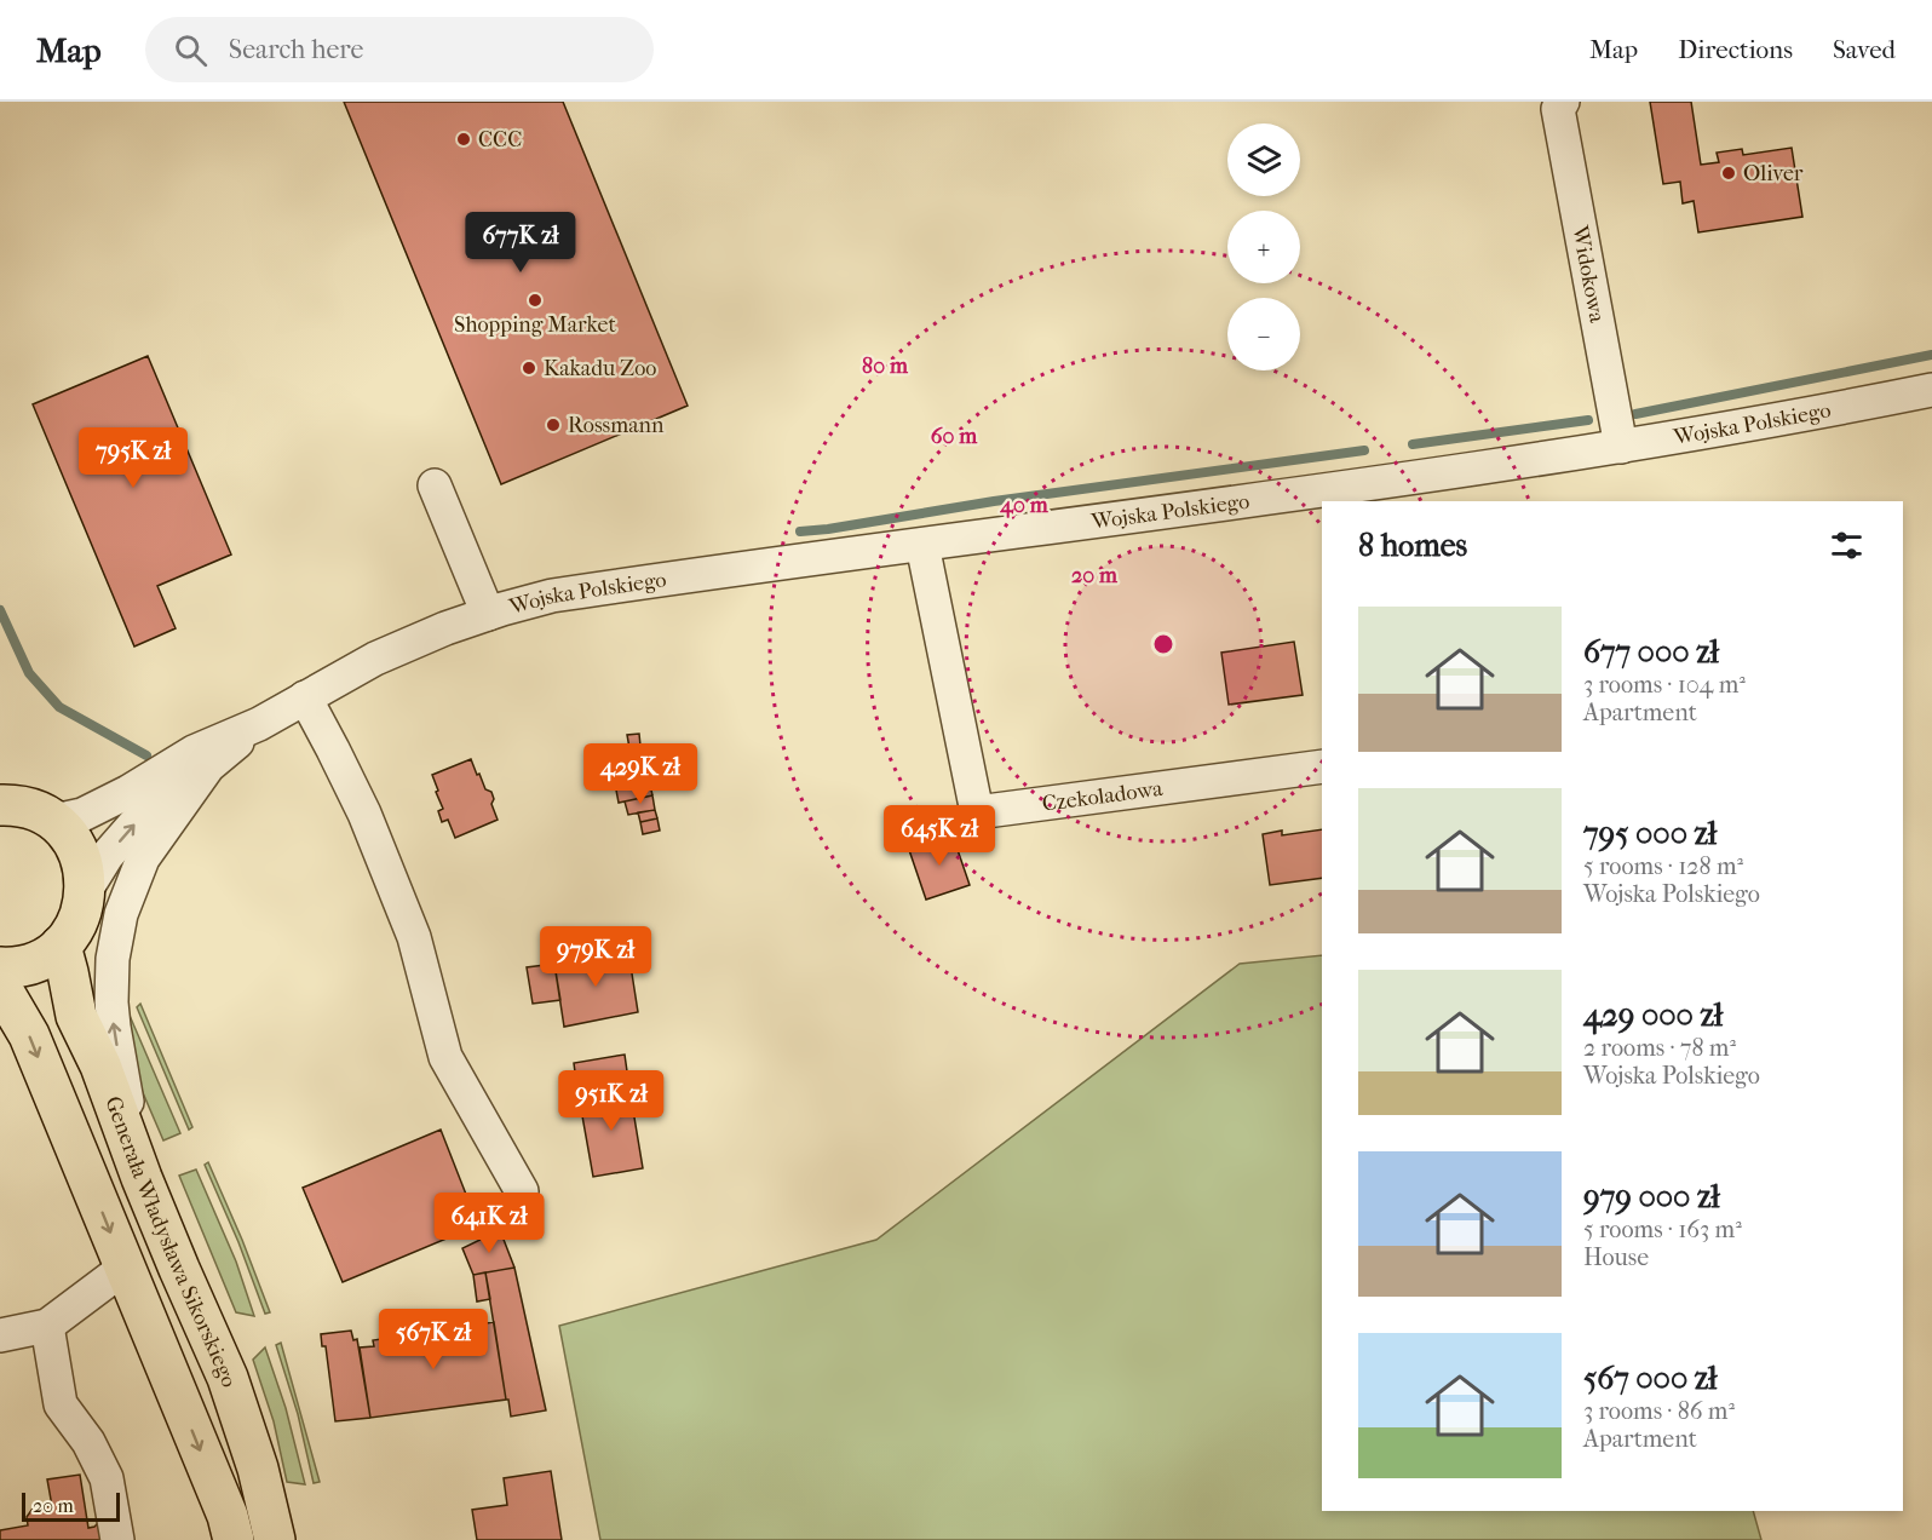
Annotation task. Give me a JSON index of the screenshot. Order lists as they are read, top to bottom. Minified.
{"streets":{"main road":["Generała Władysława Sikorskiego"],"street":["Widokowa","Wojska Polskiego","Czekoladowa"]},"crossings":[["Widokowa","Wojska Polskiego"],["Wojska Polskiego","Czekoladowa"]],"places":["CCC","Oliver","Shopping Market","Kakadu Zoo","Rossmann"],"scale_bar":"20 m","page":{"header":"Map","search":"Search here","nav":["Map","Directions","Saved"],"map_buttons":["+","−"],"price":["677K zł","795K zł","429K zł","645K zł","979K zł","951K zł","641K zł","567K zł"],"heading":"8 homes","list":[{"name":"677 000 zł","note":"3 rooms · 104 m² · Apartment"},{"name":"795 000 zł","note":"5 rooms · 128 m² · Wojska Polskiego"},{"name":"429 000 zł","note":"2 rooms · 78 m² · Wojska Polskiego"},{"name":"979 000 zł","note":"5 rooms · 163 m² · House"},{"name":"567 000 zł","note":"3 rooms · 86 m² · Apartment"}],"scale":"20 m"},"rings":["80 m","60 m","40 m","20 m"]}
